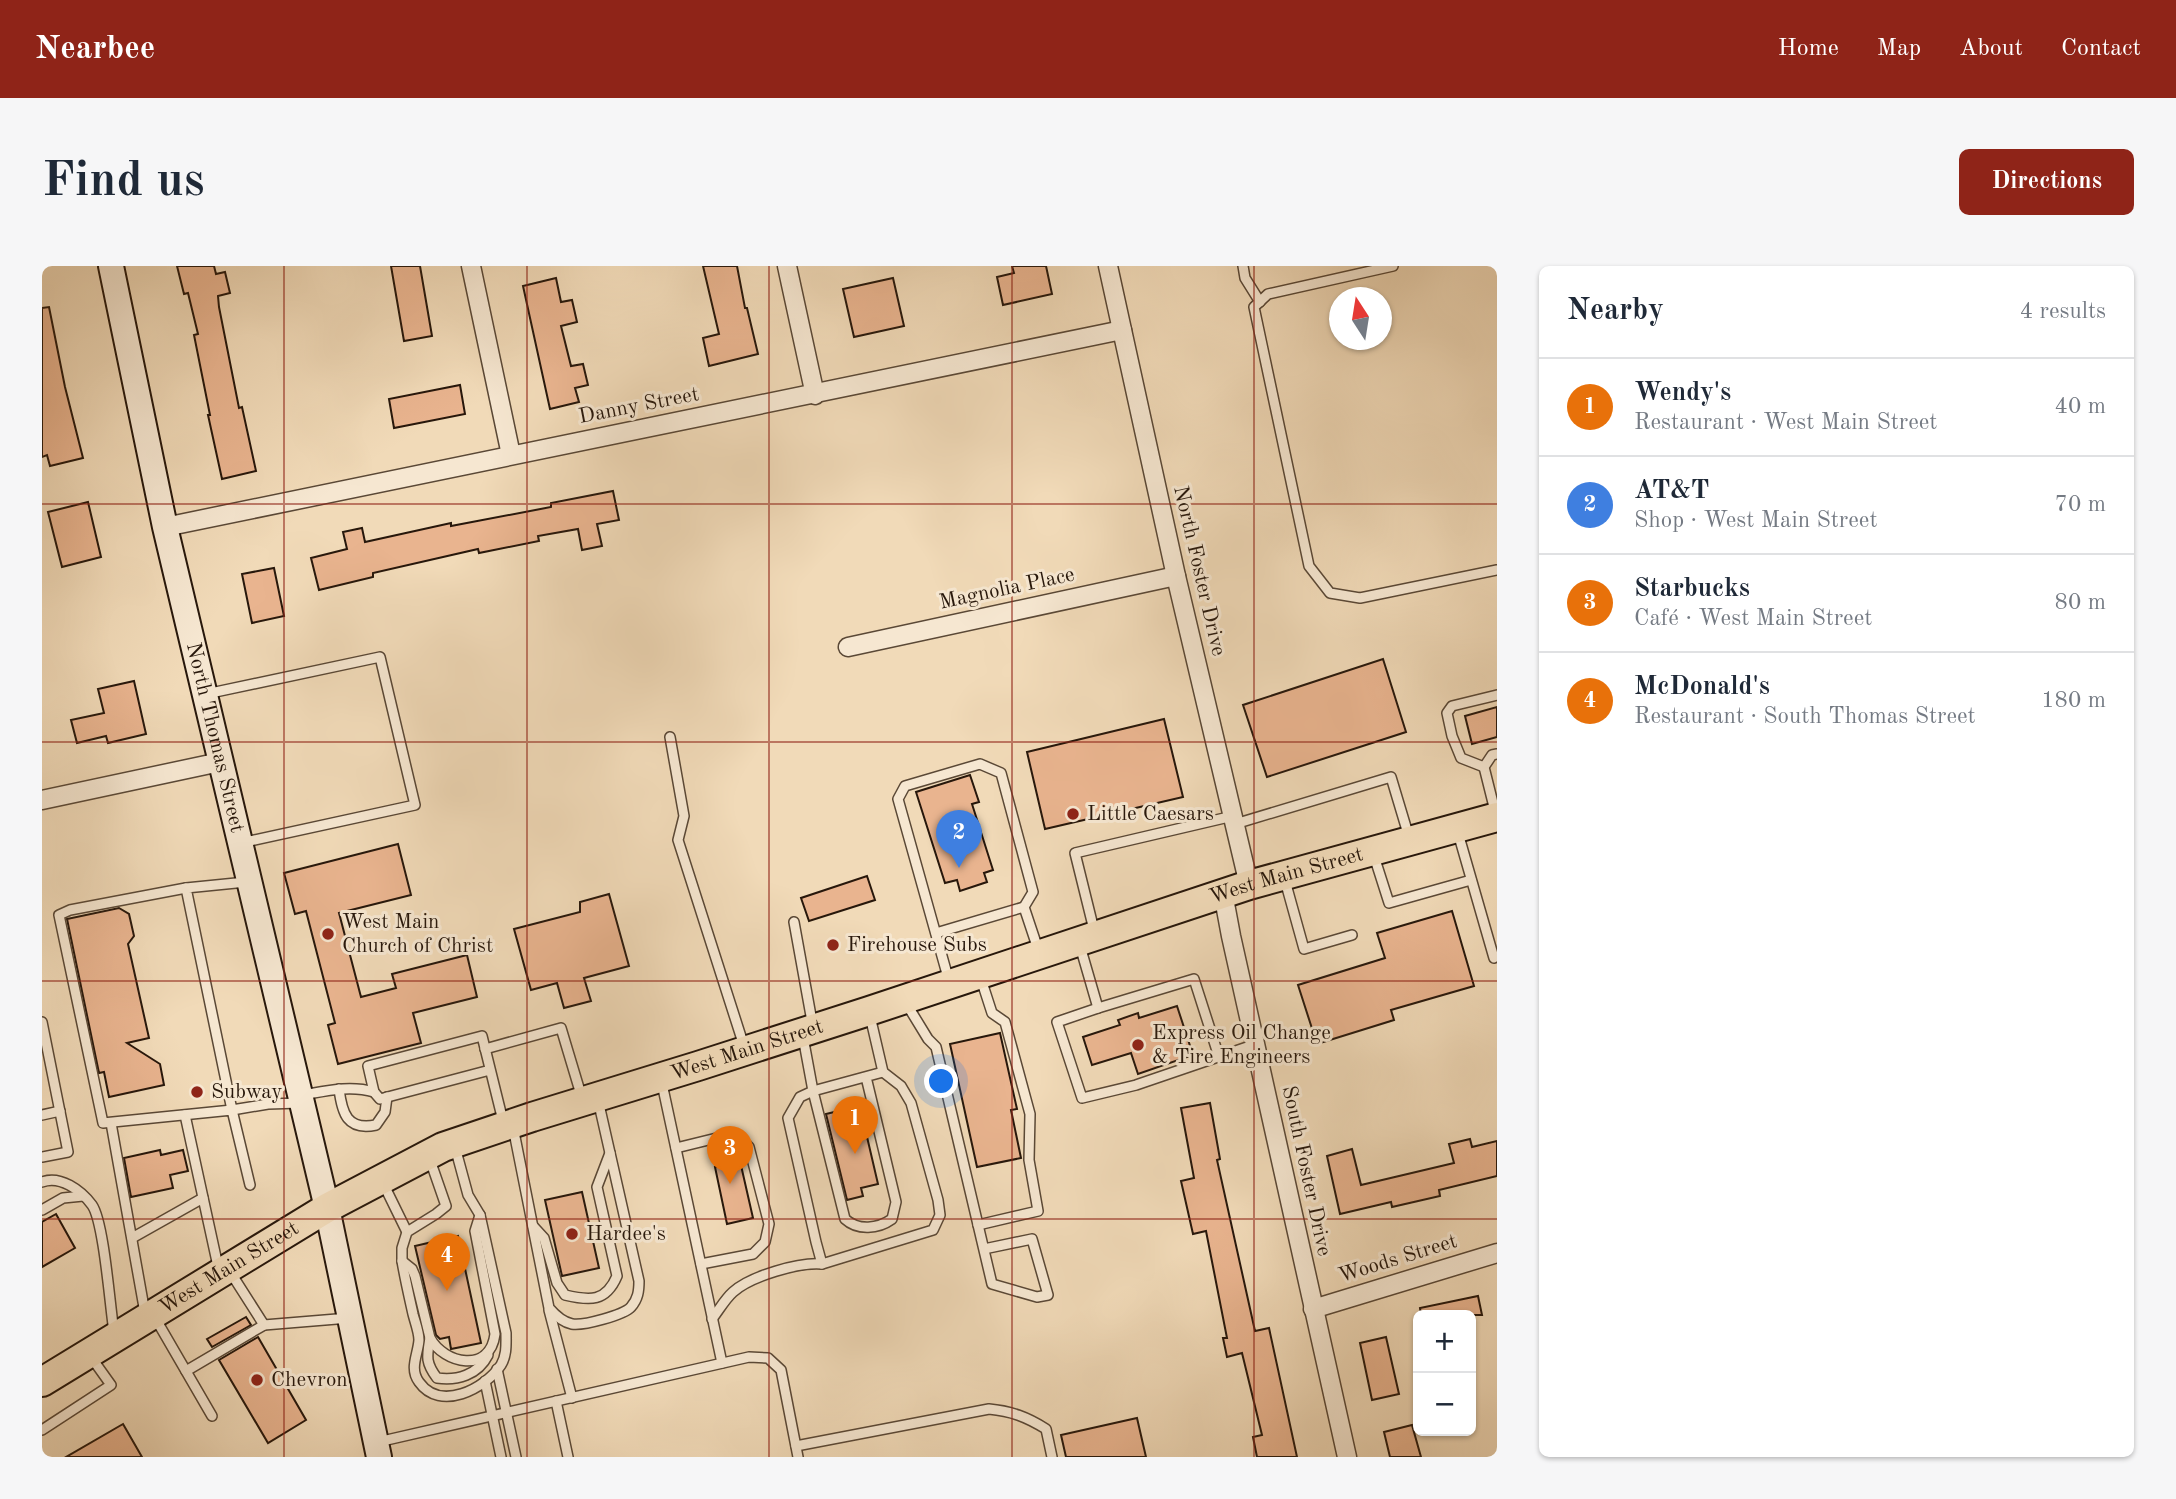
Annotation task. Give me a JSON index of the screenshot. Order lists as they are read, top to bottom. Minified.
{"streets":{"main road":["West Main Street"],"street":["Danny Street","North Foster Drive","Magnolia Place","North Thomas Street","South Foster Drive","Woods Street"]},"crossings":[["Danny Street","North Foster Drive"],["Danny Street","North Thomas Street"],["North Foster Drive","Magnolia Place"],["North Foster Drive","West Main Street"],["North Foster Drive","South Foster Drive"],["North Thomas Street","West Main Street"],["West Main Street","South Foster Drive"],["South Foster Drive","Woods Street"]],"places":["Little Caesars","West Main Church of Christ","Firehouse Subs","Express Oil Change & Tire Engineers","Subway","Hardee's","Chevron"],"north":"top","page":{"header":"Nearbee","nav":["Home","Map","About","Contact"],"buttons":"Directions","title":"Find us","heading":["Nearby","4 results"],"list":[{"mark":"1","name":"Wendy's","note":"Restaurant · West Main Street","value":"40 m"},{"mark":"2","name":"AT&T","note":"Shop · West Main Street","value":"70 m"},{"mark":"3","name":"Starbucks","note":"Café · West Main Street","value":"80 m"},{"mark":"4","name":"McDonald's","note":"Restaurant · South Thomas Street","value":"180 m"}],"pins":["2","1","3","4"],"map_buttons":["+","−"]}}
